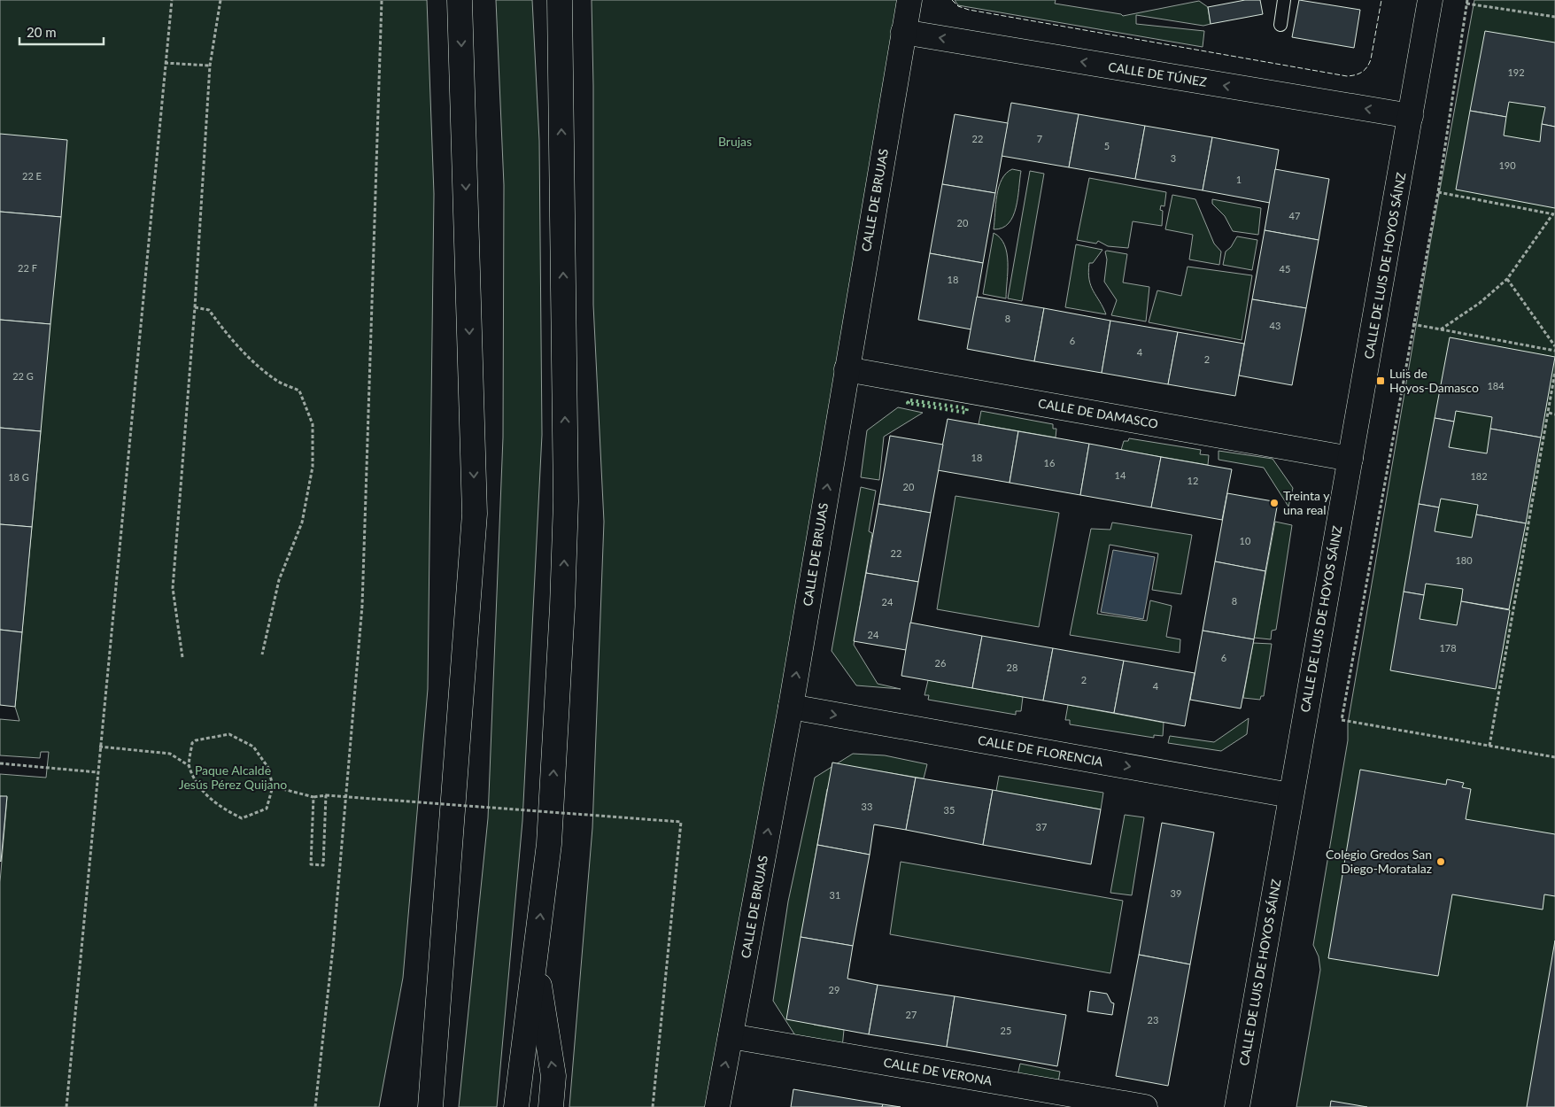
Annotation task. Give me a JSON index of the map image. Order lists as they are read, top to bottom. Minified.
{"streets":{"main road":["CALLE DE TÚNEZ","CALLE DE BRUJAS","CALLE DE LUIS DE HOYOS SÁINZ","CALLE DE DAMASCO","CALLE DE FLORENCIA","CALLE DE VERONA"]},"crossings":[["CALLE DE TÚNEZ","CALLE DE BRUJAS"],["CALLE DE TÚNEZ","CALLE DE LUIS DE HOYOS SÁINZ"],["CALLE DE BRUJAS","CALLE DE DAMASCO"],["CALLE DE BRUJAS","CALLE DE FLORENCIA"],["CALLE DE BRUJAS","CALLE DE VERONA"],["CALLE DE LUIS DE HOYOS SÁINZ","CALLE DE DAMASCO"],["CALLE DE LUIS DE HOYOS SÁINZ","CALLE DE FLORENCIA"]],"one_way":["CALLE DE TÚNEZ","CALLE DE FLORENCIA"],"parks":["Brujas","Paque Alcalde Jesús Pérez Quijano"],"places":{"transit":["Luis de Hoyos-Damasco"],"other":["Treinta y una real","Colegio Gredos San Diego-Moratalaz"]},"house_numbers":["192","22","7","5","3","190","22 E","1","47","20","22 F","45","18","8","43","6","4","2","22 G","184","18","16","14","182","18 G","12","20","10","22","180","8","24","24","178","6","26","28","2","4","33","35","37","39","31","29","27","23","25"],"scale_bar":"20 m"}
